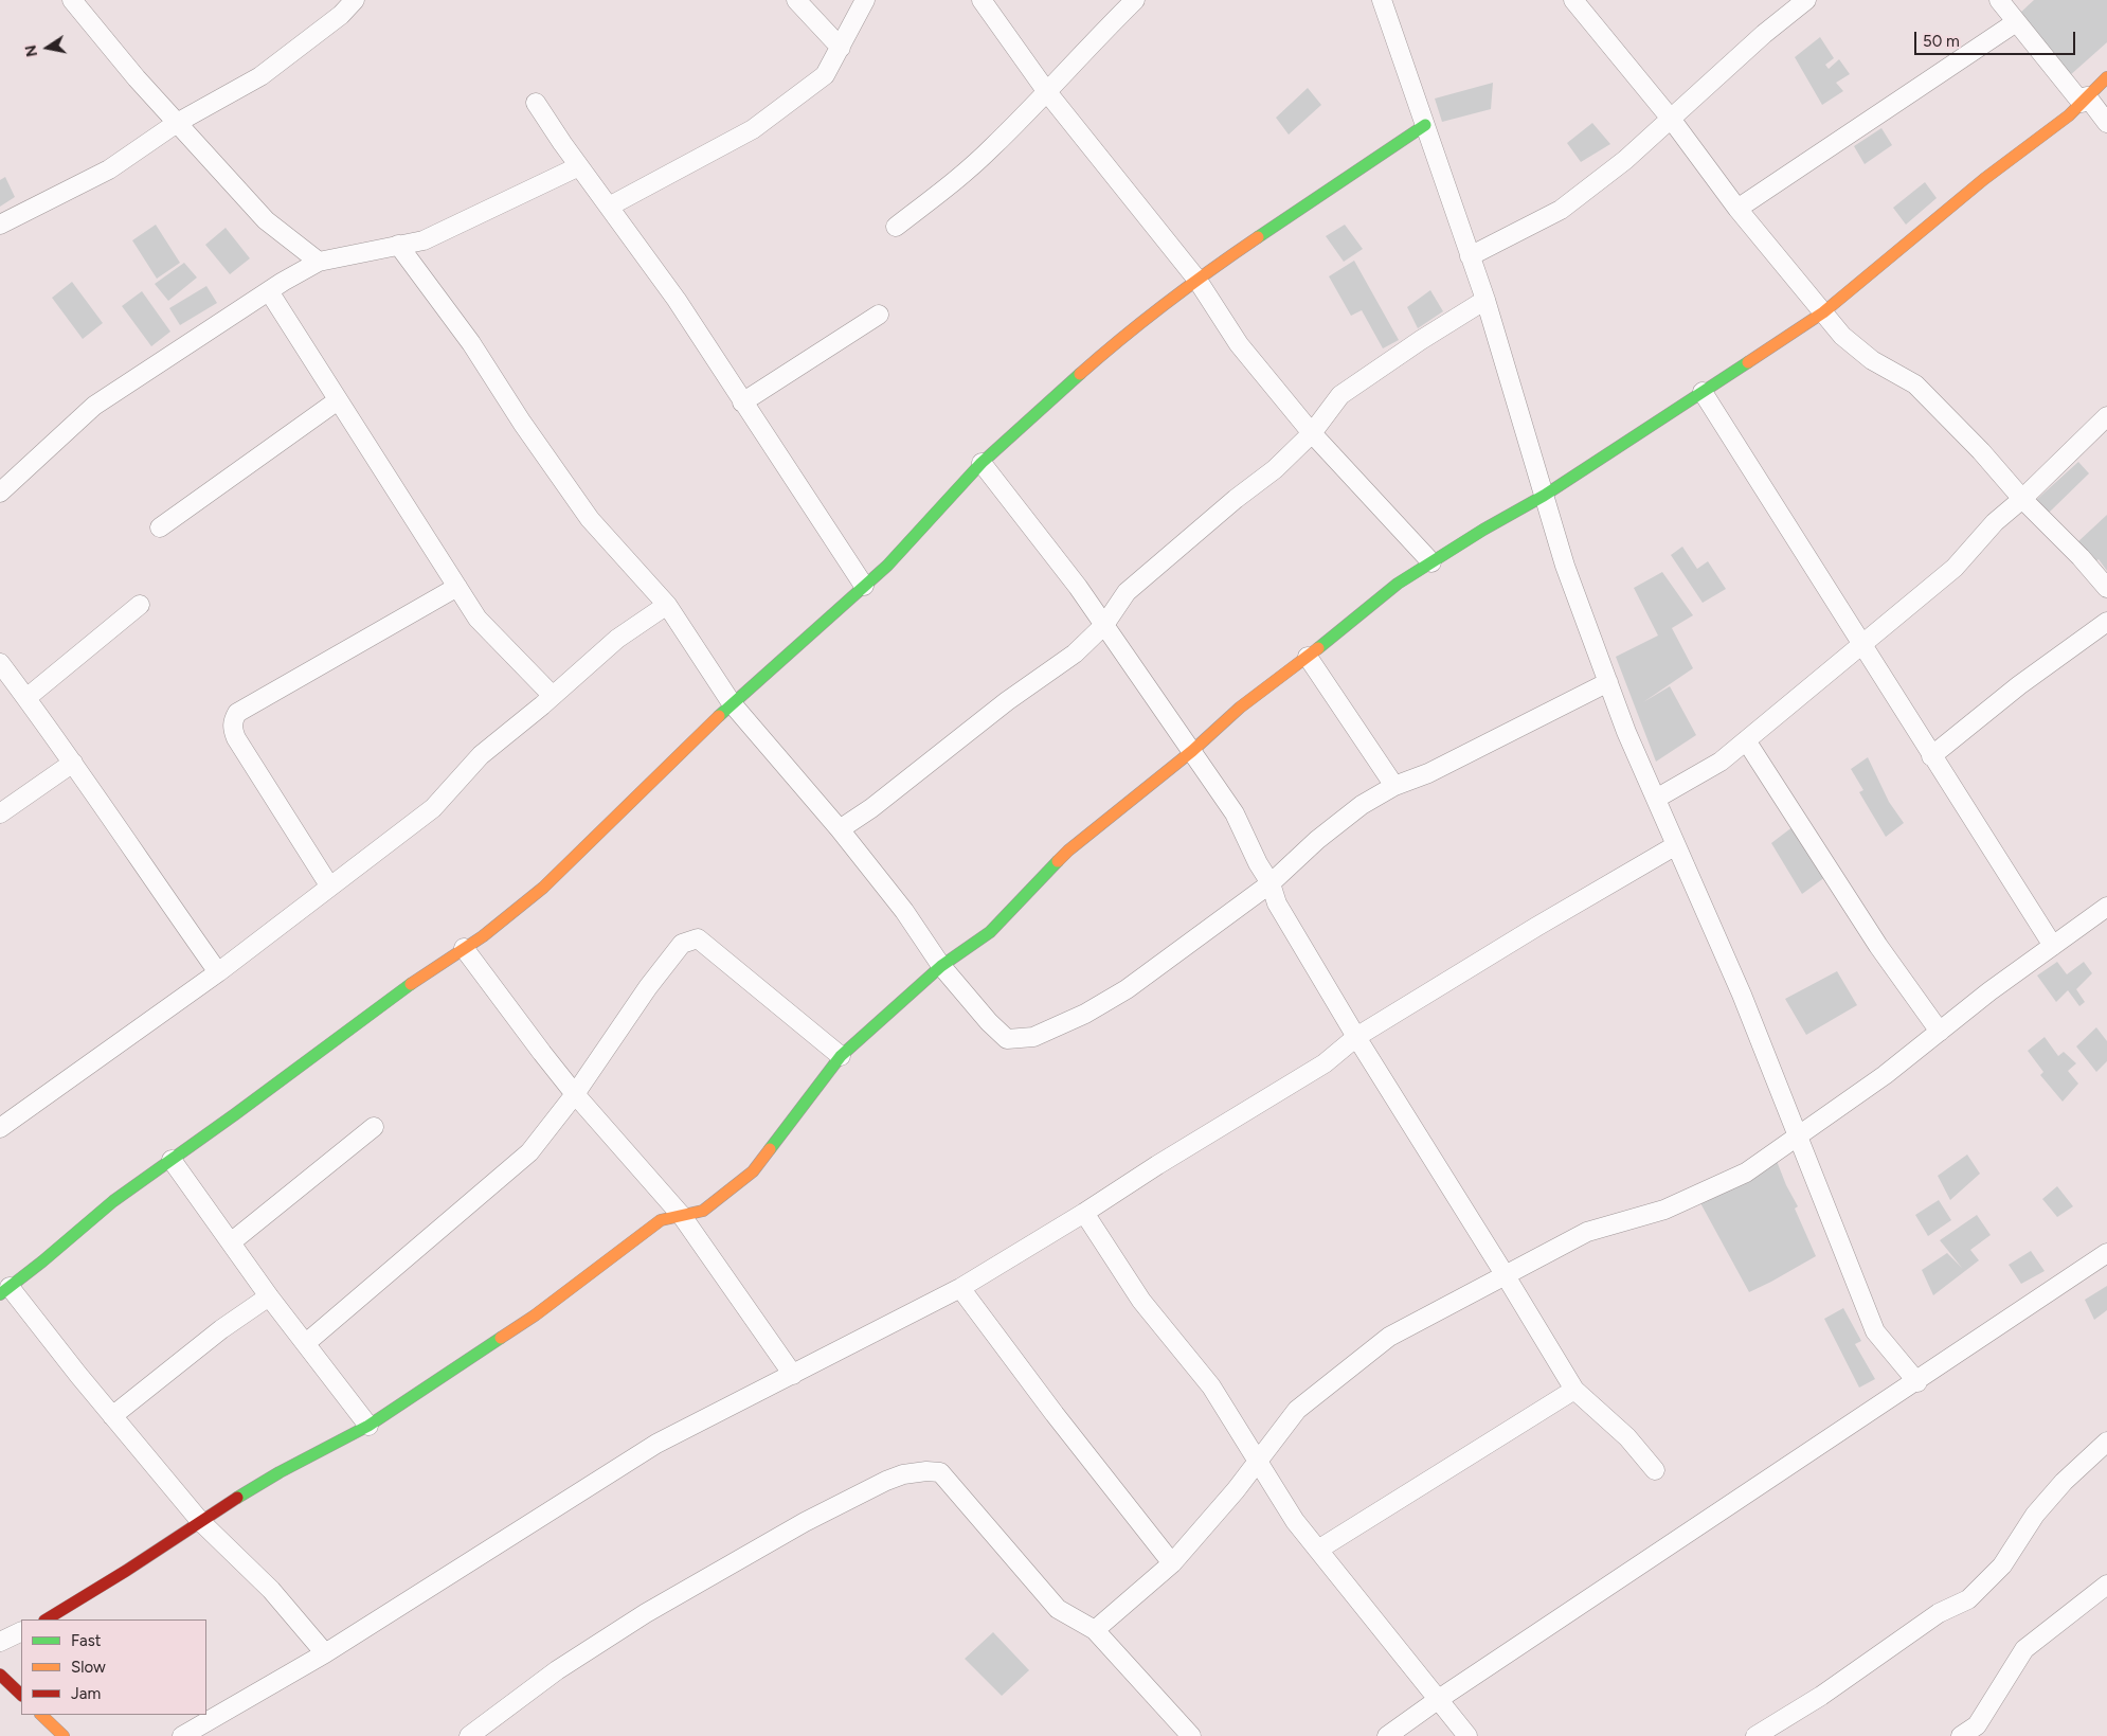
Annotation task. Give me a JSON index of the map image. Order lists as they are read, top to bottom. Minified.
{"legend":["Fast","Slow","Jam"],"scale_bar":"50 m","north":"left"}
